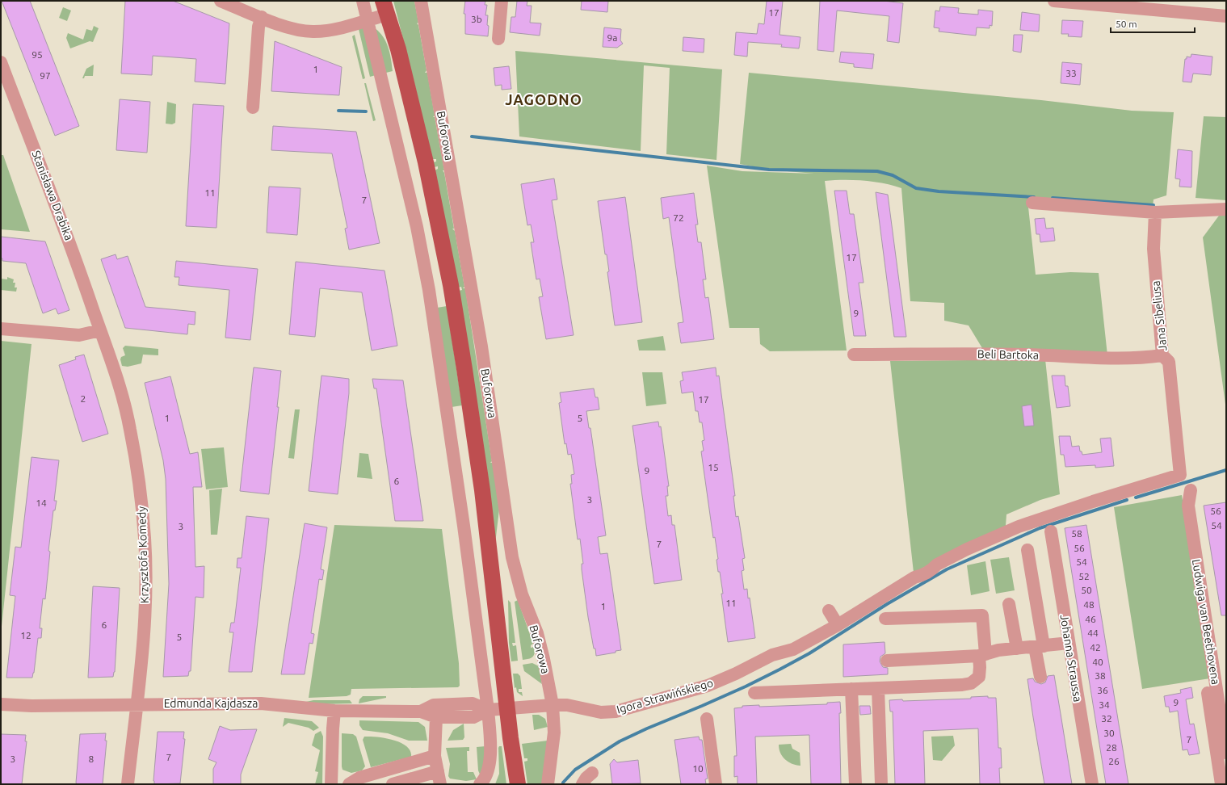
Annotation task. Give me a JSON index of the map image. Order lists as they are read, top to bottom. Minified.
{"streets":{"main road":["Buforowa"],"street":["Stanisława Drabika","Jana Sibeliusa","Beli Bartoka","Krzysztofa Komedy","Ludwiga van Beethovena","Johanna Straussa","Igora Strawińskiego","Edmunda Kajdasza"]},"crossings":[["Buforowa","Igora Strawińskiego"],["Buforowa","Edmunda Kajdasza"],["Stanisława Drabika","Krzysztofa Komedy"],["Jana Sibeliusa","Beli Bartoka"],["Jana Sibeliusa","Igora Strawińskiego"],["Krzysztofa Komedy","Edmunda Kajdasza"],["Igora Strawińskiego","Edmunda Kajdasza"]],"districts":["JAGODNO"],"house_numbers":["17","3b","9a","95","1","33","97","11","7","72","17","9","2","17","1","5","15","9","6","3","14","56","54","3","58","7","56","54","52","50","11","48","1","46","6","44","12","5","42","40","38","36","9","34","32","30","7","28","7","3","8","26","10"],"scale_bar":"50 m"}
